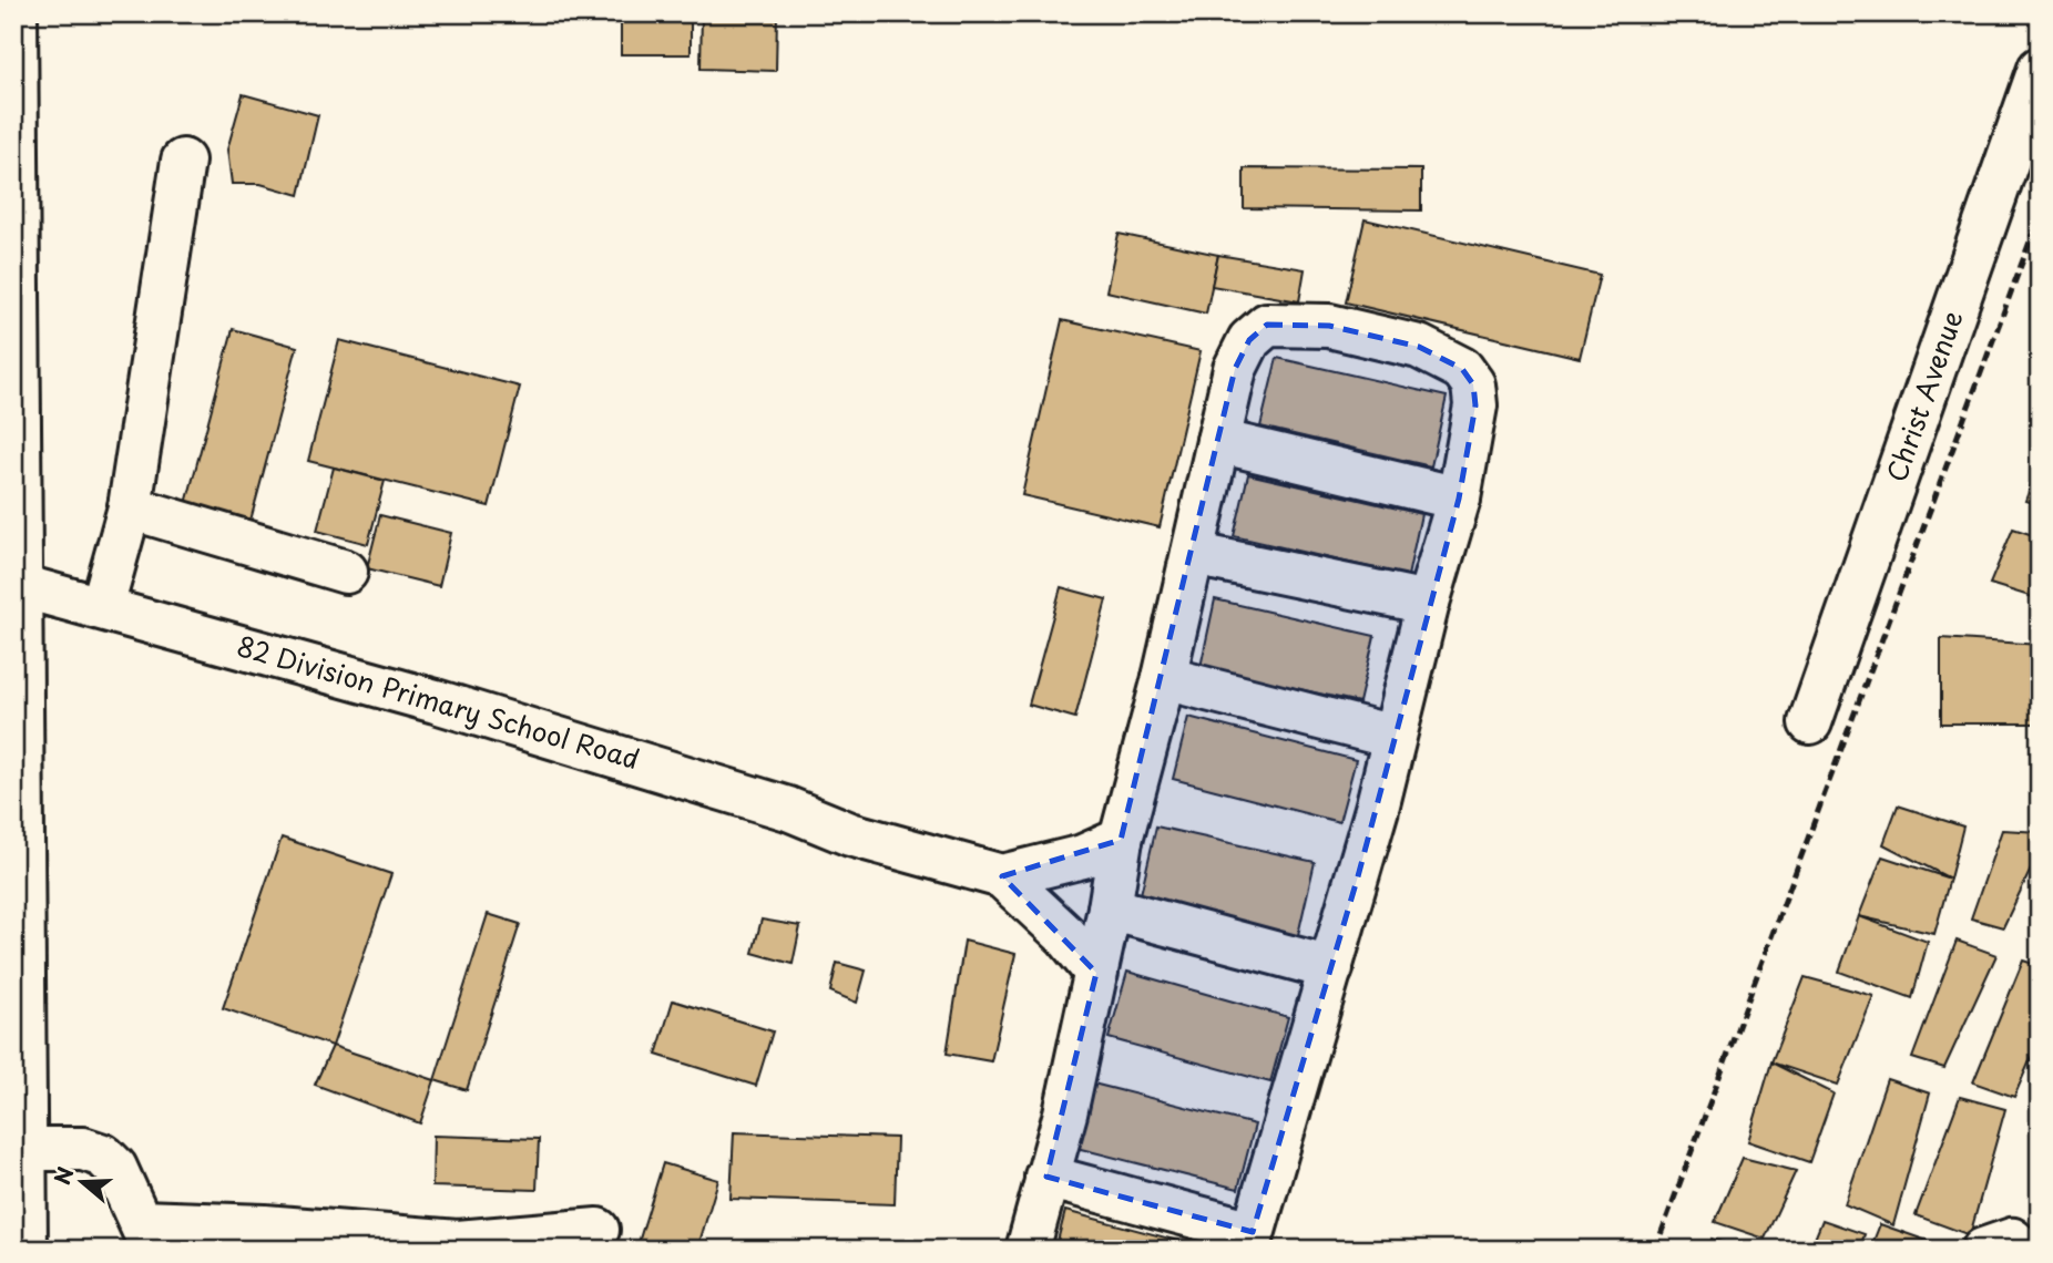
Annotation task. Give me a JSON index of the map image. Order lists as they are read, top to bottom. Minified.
{"streets":{"street":["Christ Avenue","82 Division Primary School Road"]},"north":"left"}
